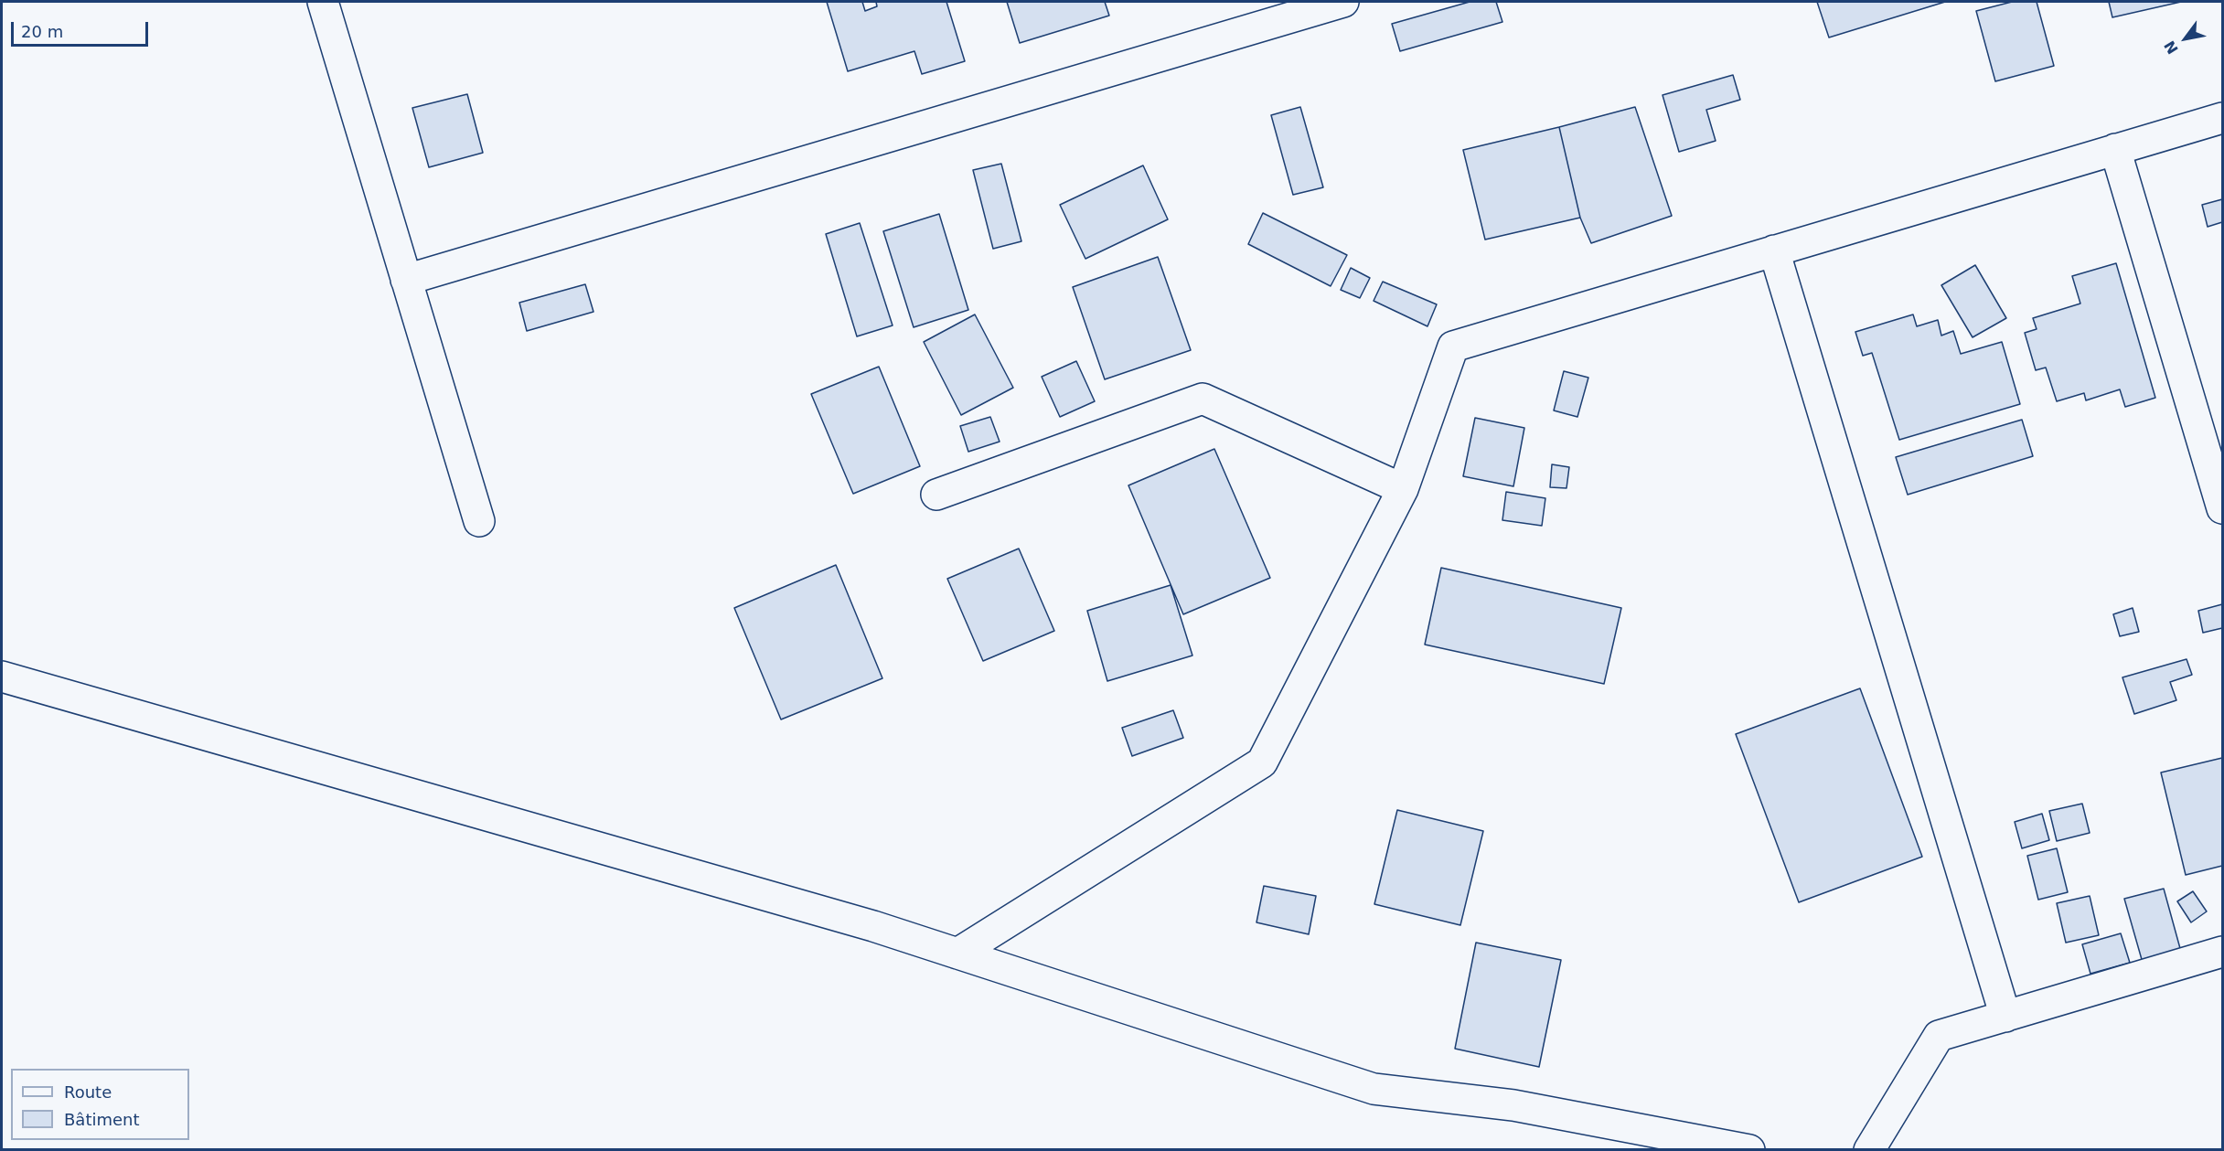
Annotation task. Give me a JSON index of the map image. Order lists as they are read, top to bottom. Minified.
{"legend":["Route","Bâtiment"],"scale_bar":"20 m","north":"bottom left"}
